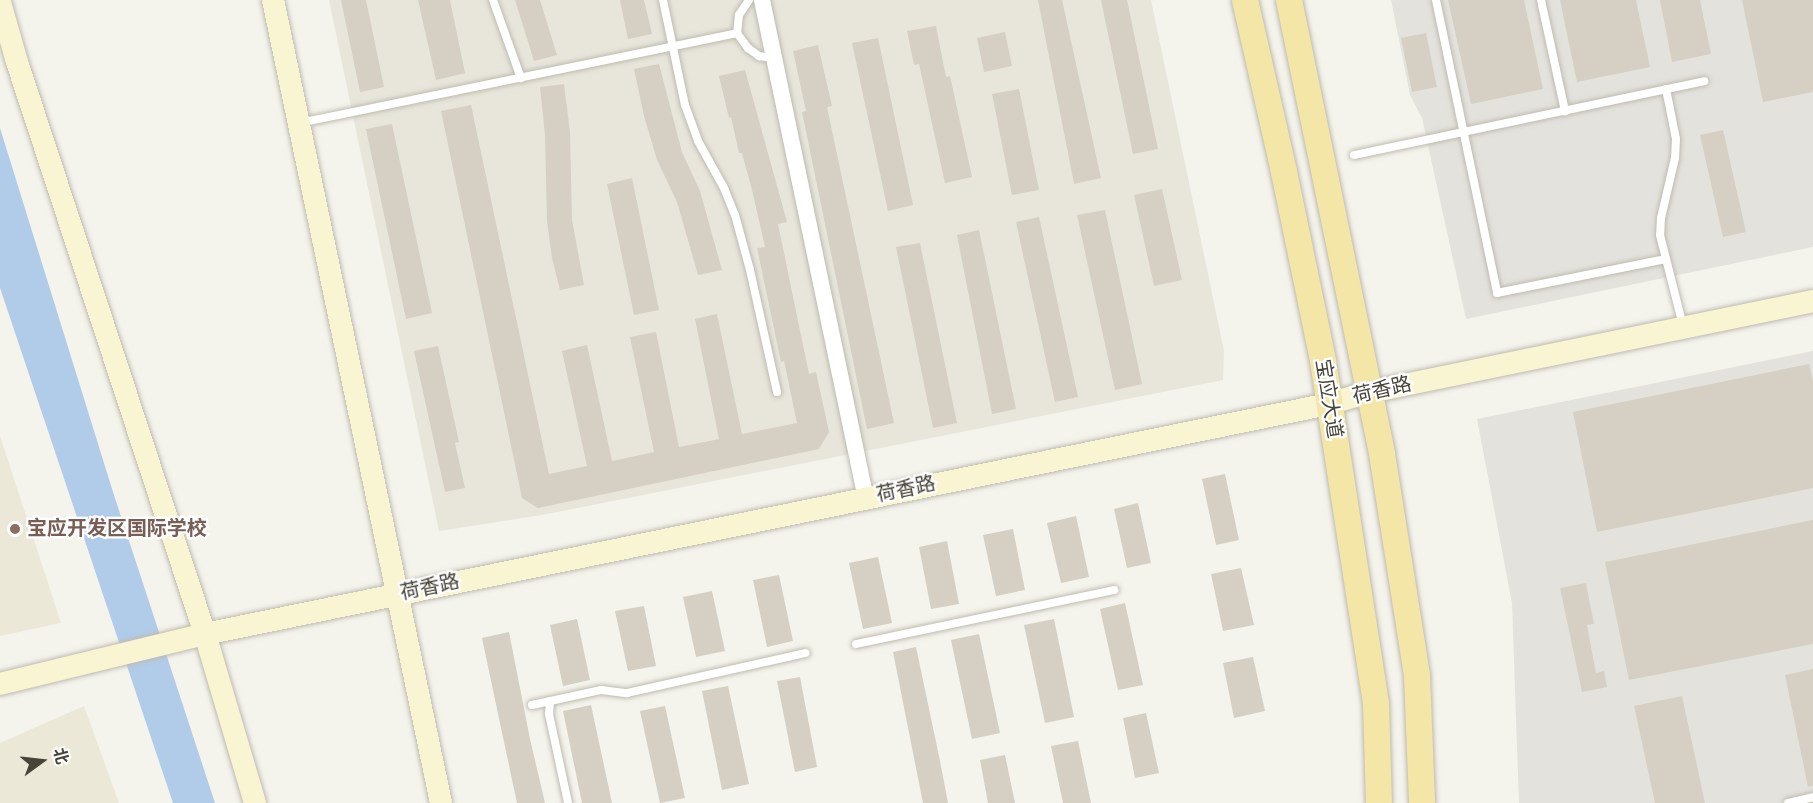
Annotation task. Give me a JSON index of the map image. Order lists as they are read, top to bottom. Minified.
{"streets":{"main road":["宝应大道"],"street":["荷香路"]},"crossings":[["荷香路","宝应大道"]],"places":["宝应开发区国际学校"],"north":"right"}
